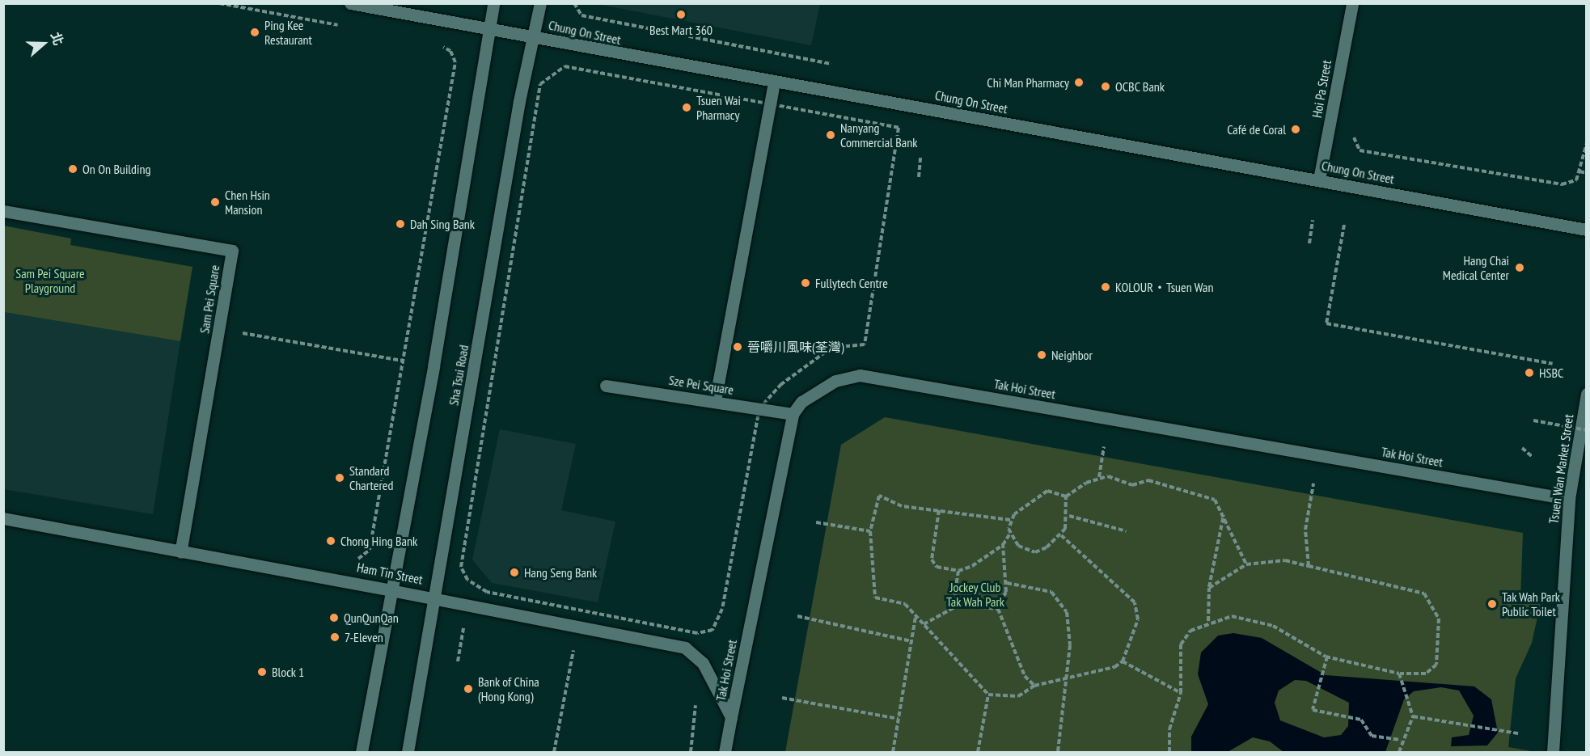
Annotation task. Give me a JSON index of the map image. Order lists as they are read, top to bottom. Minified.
{"streets":{"street":["Chung On Street","Hoi Pa Street","Sam Pei Square","Sha Tsui Road","Sze Pei Square","Tak Hoi Street","Tsuen Wan Market Street","Ham Tin Street"]},"crossings":[["Chung On Street","Hoi Pa Street"],["Chung On Street","Sha Tsui Road"],["Sam Pei Square","Ham Tin Street"],["Sha Tsui Road","Ham Tin Street"],["Sze Pei Square","Tak Hoi Street"],["Tak Hoi Street","Tsuen Wan Market Street"],["Tak Hoi Street","Ham Tin Street"]],"parks":["Sam Pei Square Playground","Jockey Club Tak Wah Park"],"places":["Best Mart 360","Ping Kee Restaurant","Chi Man Pharmacy","OCBC Bank","Tsuen Wai Pharmacy","Café de Coral","Nanyang Commercial Bank","On On Building","Chen Hsin Mansion","Dah Sing Bank","Hang Chai Medical Center","Fullytech Centre","KOLOUR‧Tsuen Wan","晉嚼川風味(荃灣)","Neighbor","HSBC","Standard Chartered","Chong Hing Bank","Hang Seng Bank","Tak Wah Park Public Toilet","QunQunQan","7-Eleven","Block 1","Bank of China (Hong Kong)"],"north":"right"}
